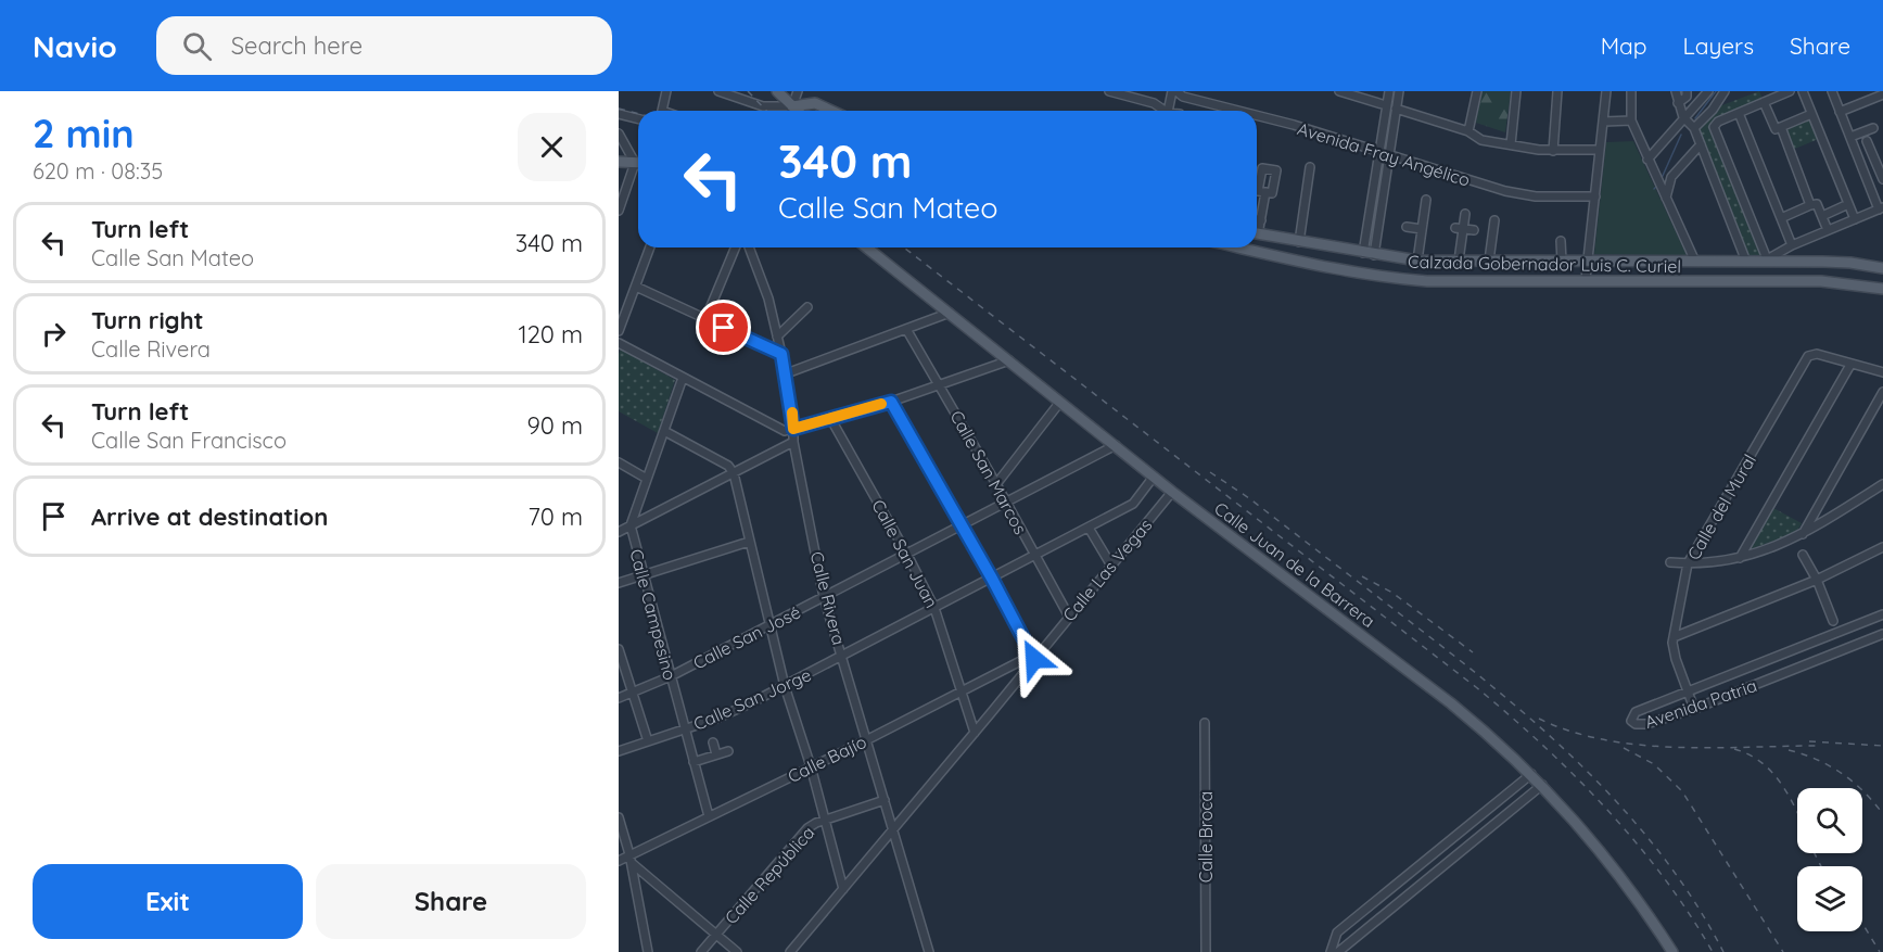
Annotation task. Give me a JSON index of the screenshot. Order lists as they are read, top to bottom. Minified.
{"streets":{"main road":["Calzada Gobernador Luis C. Curiel","Calle Juan de la Barrera"],"street":["Avenida Fray Angélico","Calle San Marcos","Calle del Mural","Calle San Juan","Calle Las Vegas","Calle Rivera","Calle Campesino","Calle San José","Calle San Jorge","Avenida Patria","Calle Bajío","Calle Broca","Calle República"]},"crossings":[["Calle San Marcos","Calle Las Vegas"],["Calle San Marcos","Calle San José"],["Calle San Marcos","Calle San Jorge"],["Calle del Mural","Avenida Patria"],["Calle San Juan","Calle Las Vegas"],["Calle San Juan","Calle San José"],["Calle San Juan","Calle San Jorge"],["Calle San Juan","Calle Bajío"],["Calle Juan de la Barrera","Calle Las Vegas"],["Calle Juan de la Barrera","Calle San José"],["Calle Juan de la Barrera","Calle San Jorge"],["Calle Las Vegas","Calle Rivera"],["Calle Las Vegas","Calle Bajío"],["Calle Rivera","Calle San José"],["Calle Rivera","Calle San Jorge"],["Calle Rivera","Calle Bajío"],["Calle Rivera","Calle República"],["Calle Campesino","Calle San José"],["Calle Campesino","Calle San Jorge"],["Calle Campesino","Calle Bajío"]],"page":{"header":"Navio","search":"Search here","nav":["Map","Layers","Share"],"heading":["2 min","620 m · 08:35"],"turn":["340 m","Calle San Mateo"],"list":[{"name":"Turn left","note":"Calle San Mateo","value":"340 m"},{"name":"Turn right","note":"Calle Rivera","value":"120 m"},{"name":"Turn left","note":"Calle San Francisco","value":"90 m"},{"name":"Arrive at destination","value":"70 m"}],"buttons":["Exit","Share"]}}
